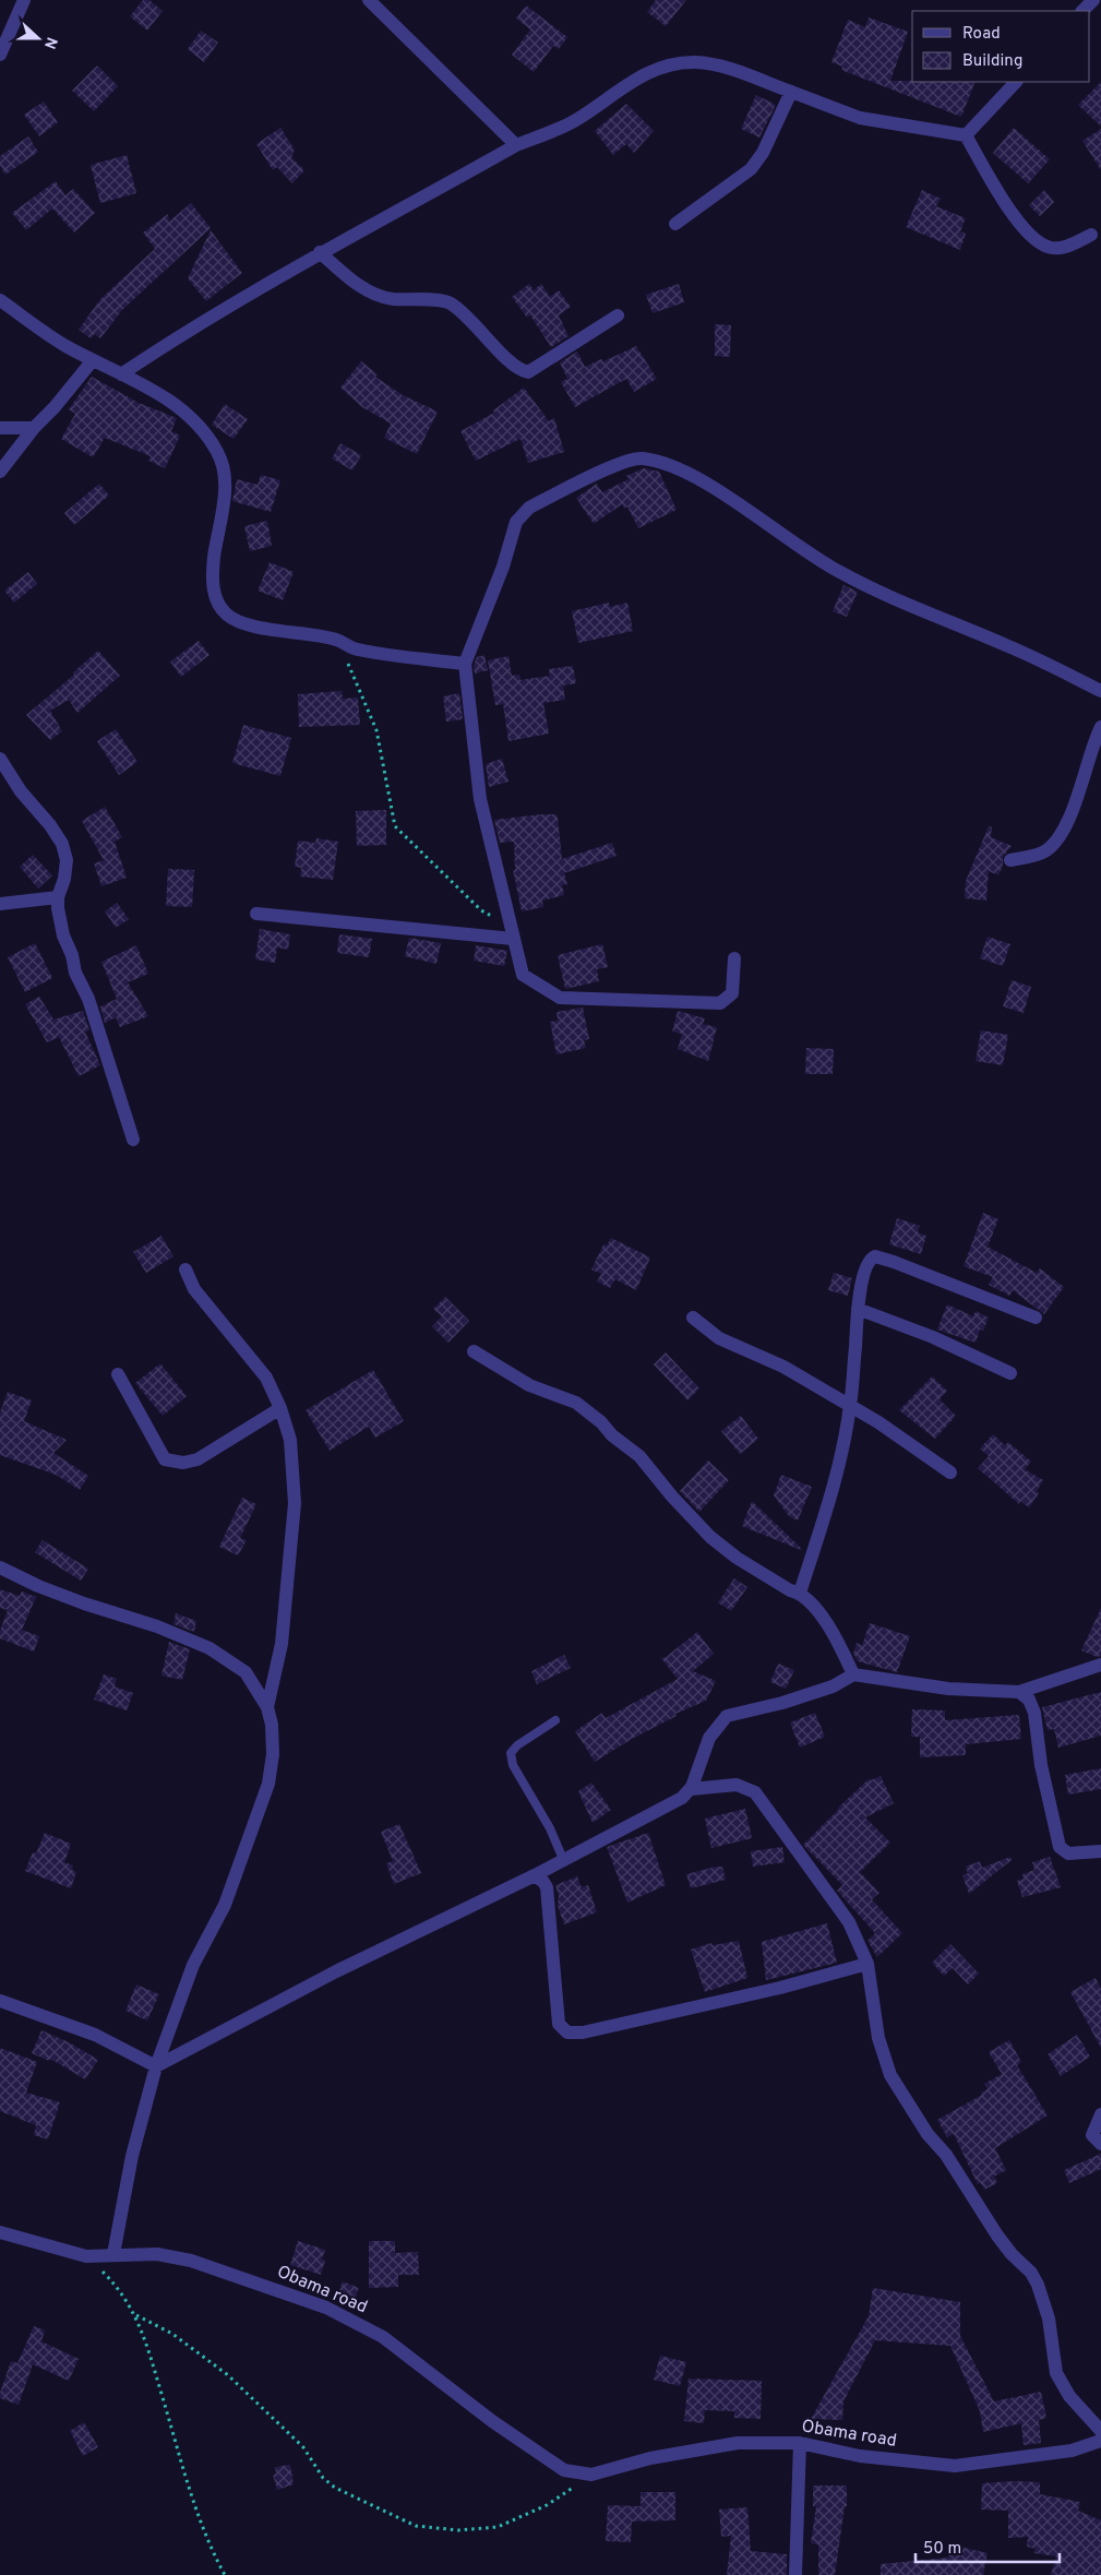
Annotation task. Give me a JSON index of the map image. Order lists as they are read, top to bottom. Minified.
{"streets":{"street":["Obama road"]},"legend":["Road","Building"],"scale_bar":"50 m","north":"right"}
